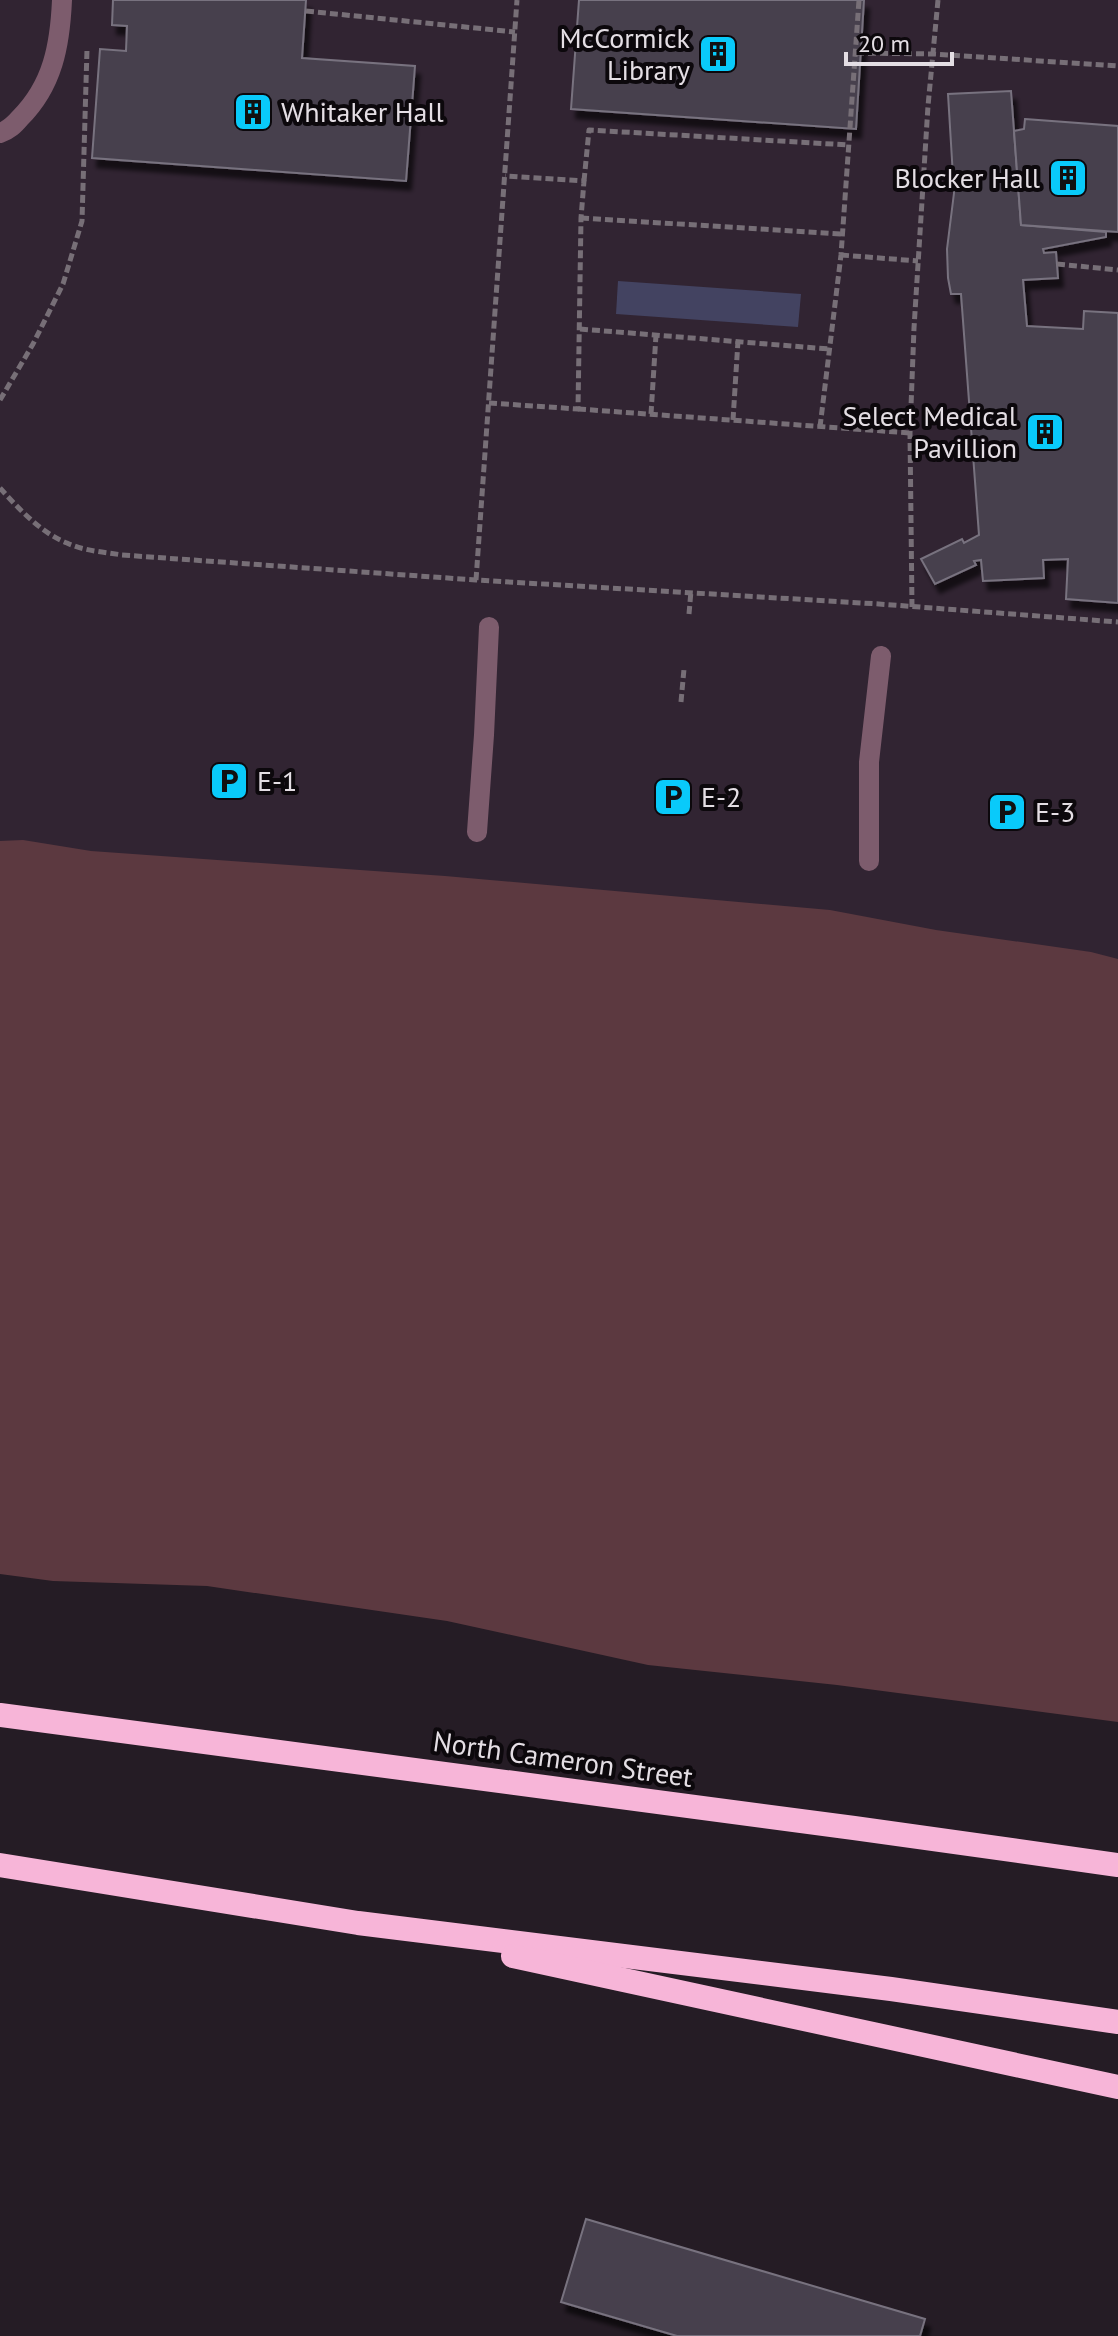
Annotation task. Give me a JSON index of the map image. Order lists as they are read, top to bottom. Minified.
{"streets":{"highway":["North Cameron Street"]},"places":{"building":["McCormick Library","Whitaker Hall","Blocker Hall","Select Medical Pavillion"],"parking":["E-1","E-2","E-3"]},"scale_bar":"20 m"}
